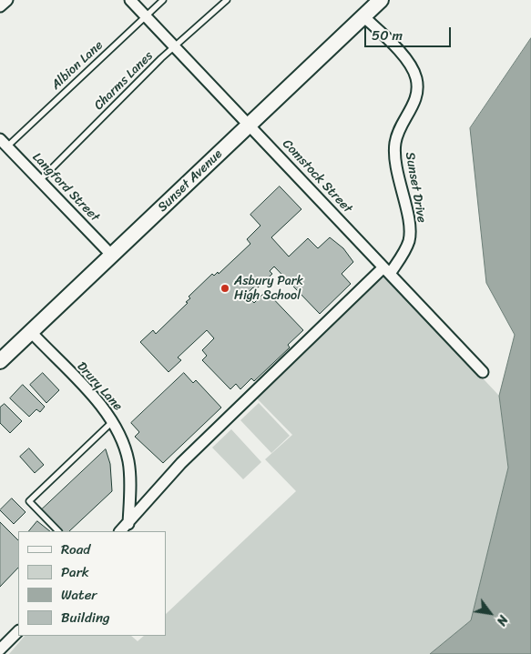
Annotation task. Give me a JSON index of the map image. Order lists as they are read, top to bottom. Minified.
{"streets":{"street":["Comstock Street","Sunset Avenue","Langford Street","Sunset Drive","Drury Lane"],"lane":["Albion Lane","Charms Lanes"]},"crossings":[["Albion Lane","Comstock Street"],["Albion Lane","Langford Street"],["Charms Lanes","Comstock Street"],["Charms Lanes","Langford Street"],["Comstock Street","Sunset Avenue"],["Comstock Street","Sunset Drive"],["Sunset Avenue","Langford Street"],["Sunset Avenue","Sunset Drive"],["Sunset Avenue","Drury Lane"],["Sunset Drive","Drury Lane"]],"places":["Asbury Park High School"],"legend":["Road","Park","Water","Building"],"scale_bar":"50 m","north":"bottom right"}
